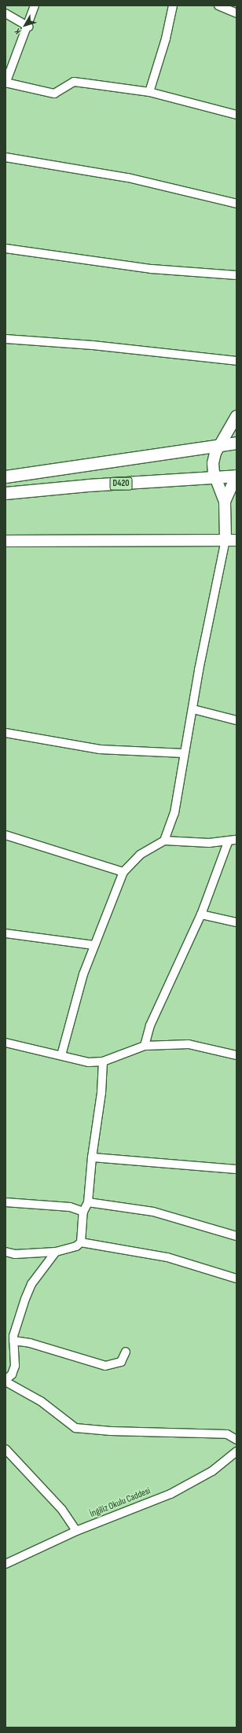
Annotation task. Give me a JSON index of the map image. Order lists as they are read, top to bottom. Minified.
{"streets":{"main road":["D420"],"street":["İngiliz Okulu Caddesi"]},"north":"bottom left"}
